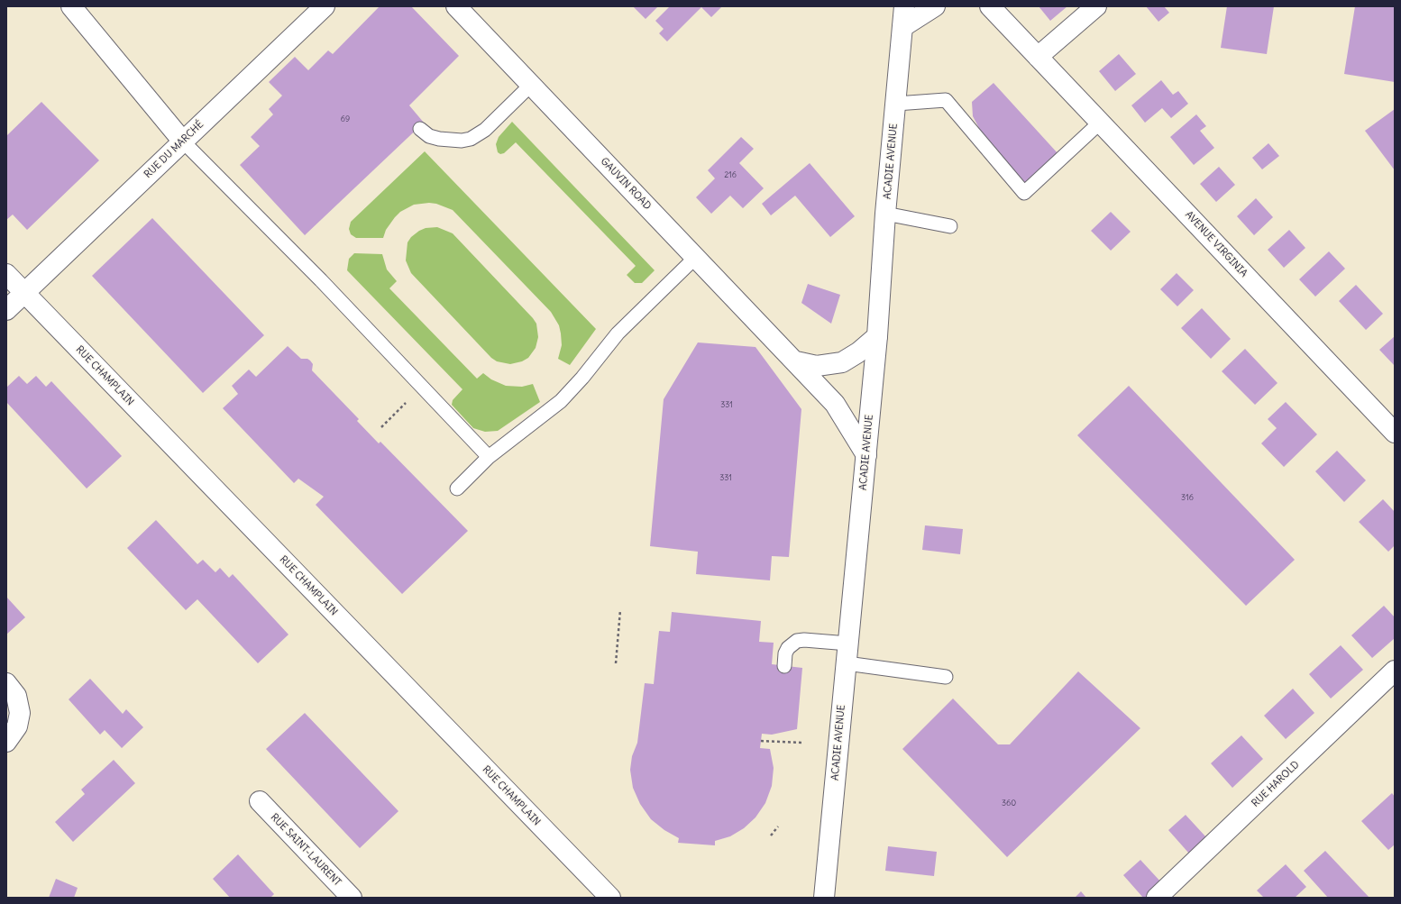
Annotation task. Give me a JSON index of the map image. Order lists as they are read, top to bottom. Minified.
{"streets":{"street":["RUE DU MARCHÉ","ACADIE AVENUE","GAUVIN ROAD","AVENUE VIRGINIA","RUE CHAMPLAIN","RUE HAROLD","RUE SAINT-LAURENT"]},"crossings":[["RUE DU MARCHÉ","RUE CHAMPLAIN"],["ACADIE AVENUE","GAUVIN ROAD"]],"house_numbers":["69","216","331","331","316","360"]}
